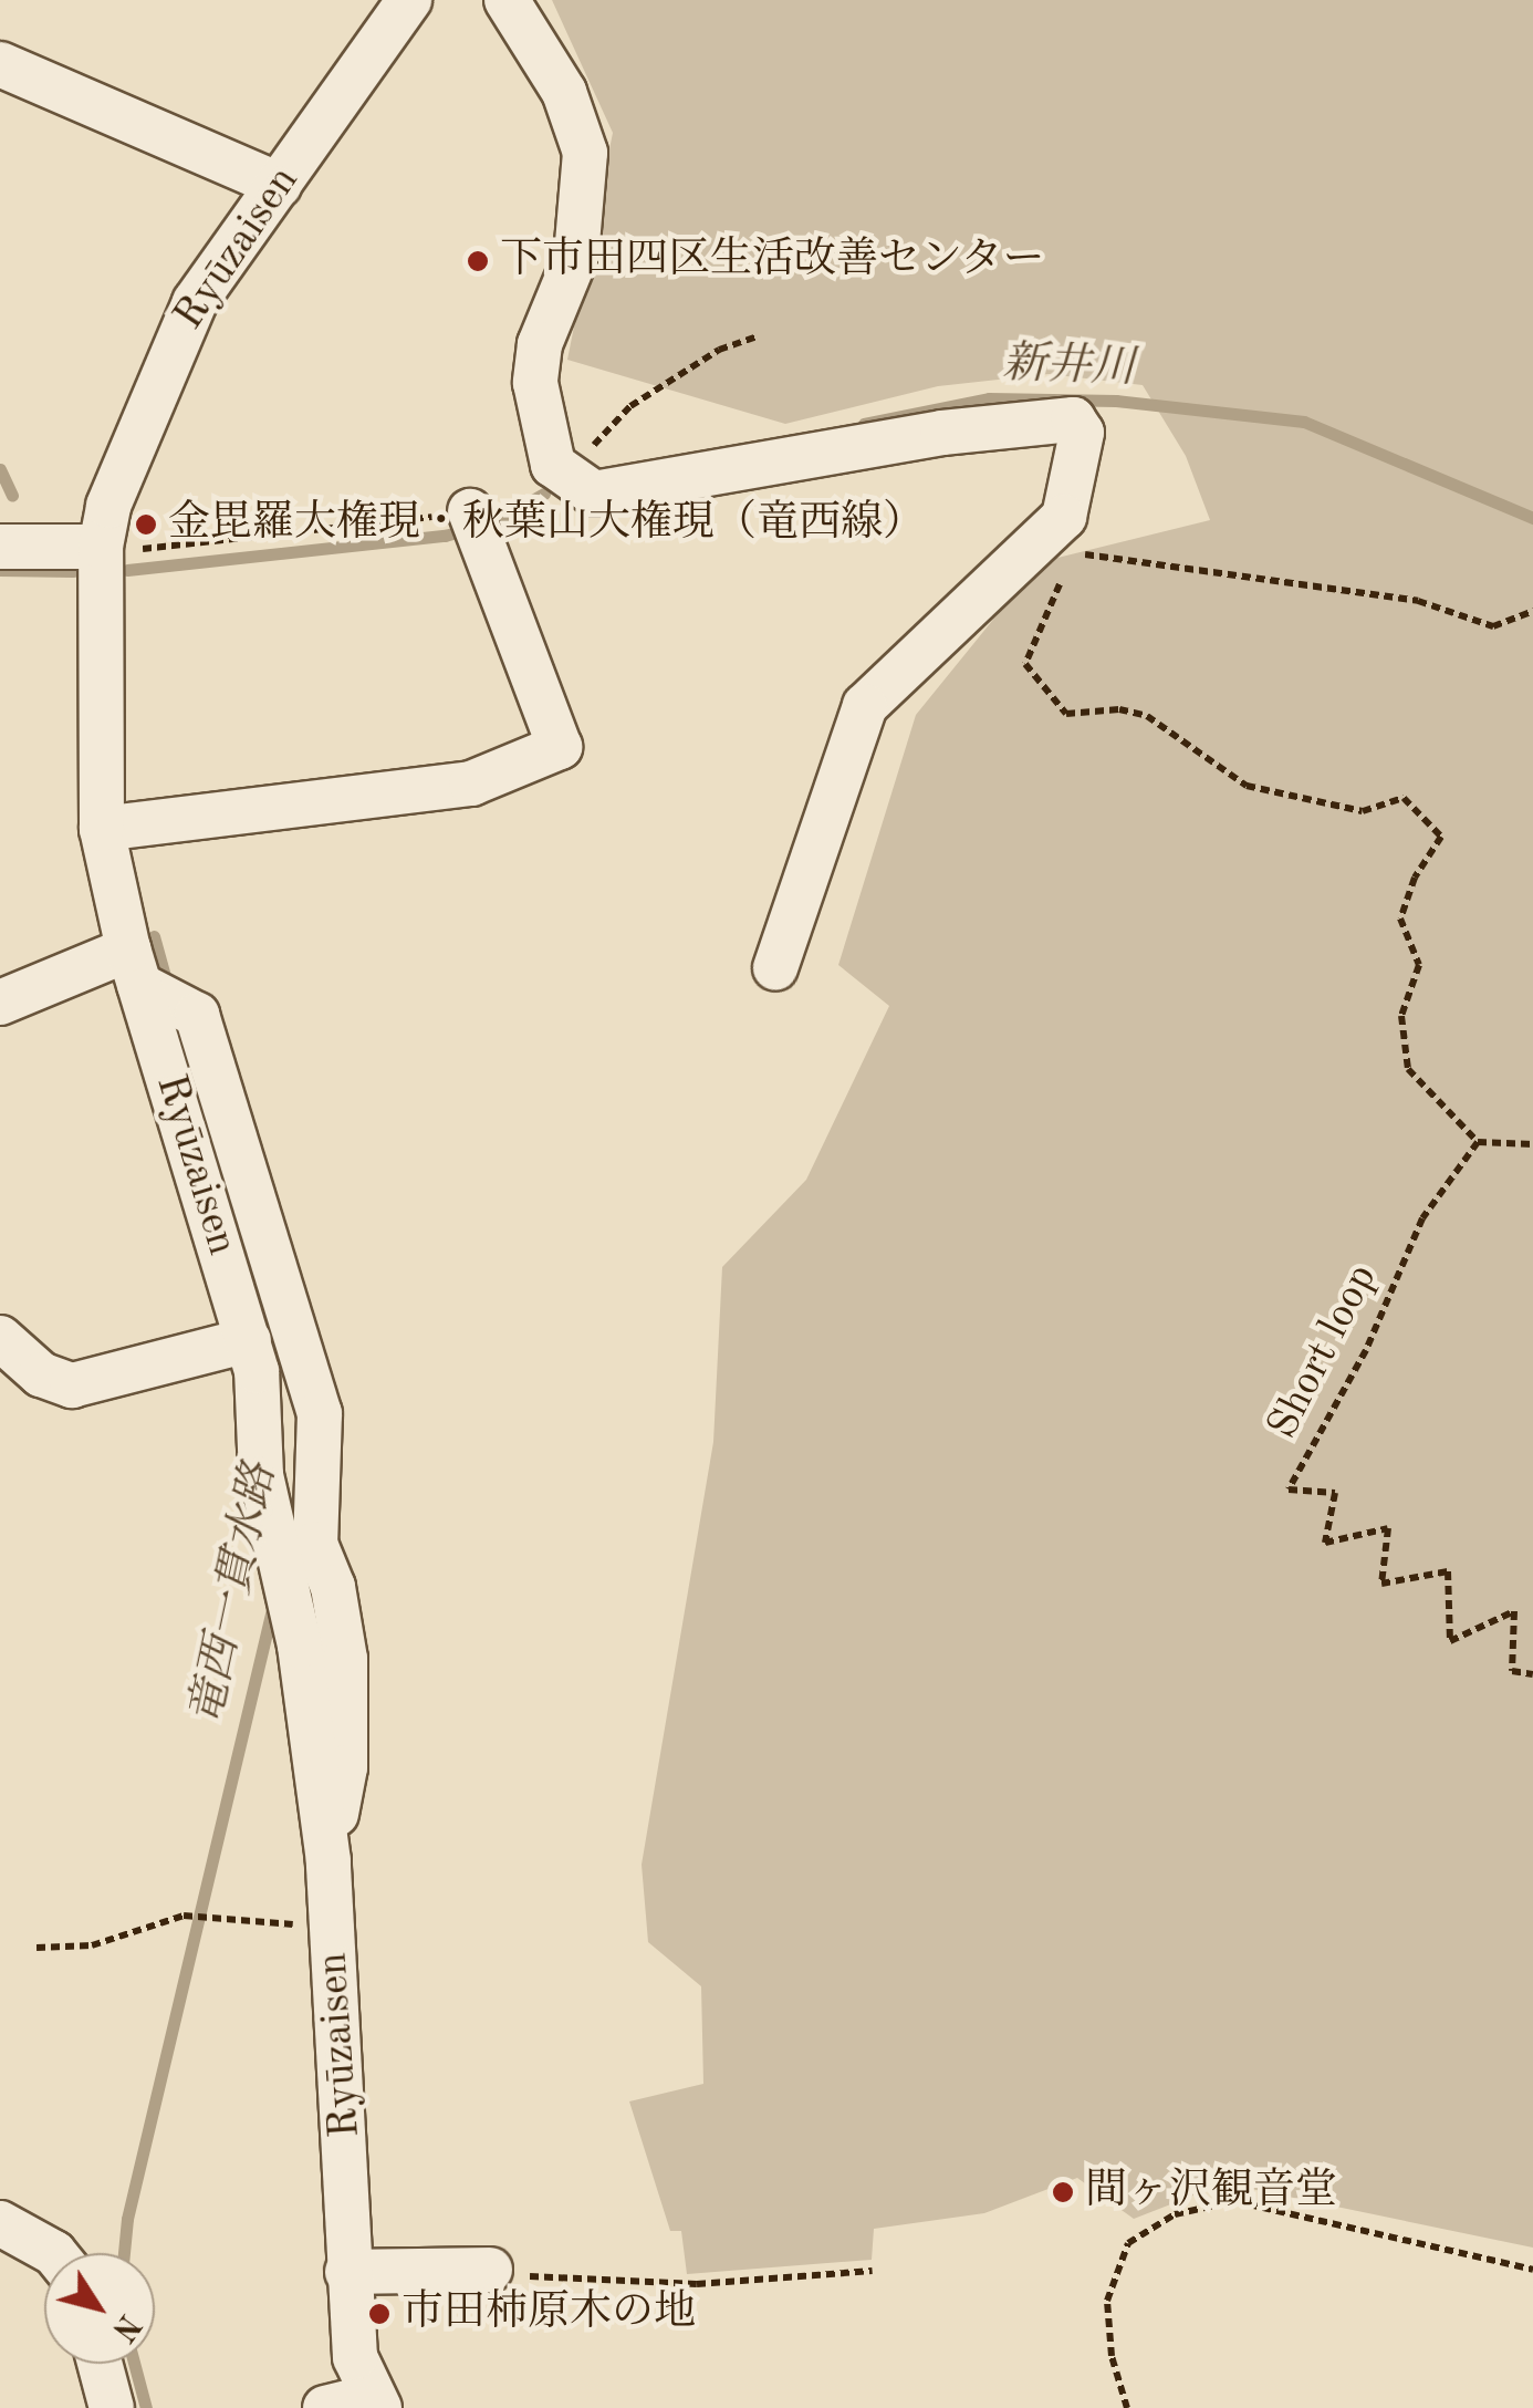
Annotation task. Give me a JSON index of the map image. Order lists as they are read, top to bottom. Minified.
{"streets":{"street":["Ryūzaisen"],"path":["Short loop"]},"water":["新井川","竜西一貫水路"],"places":["下市田四区生活改善センター","金毘羅大権現・秋葉山大権現（竜西線）","間ヶ沢観音堂","市田柿原木の地"],"north":"bottom right"}
